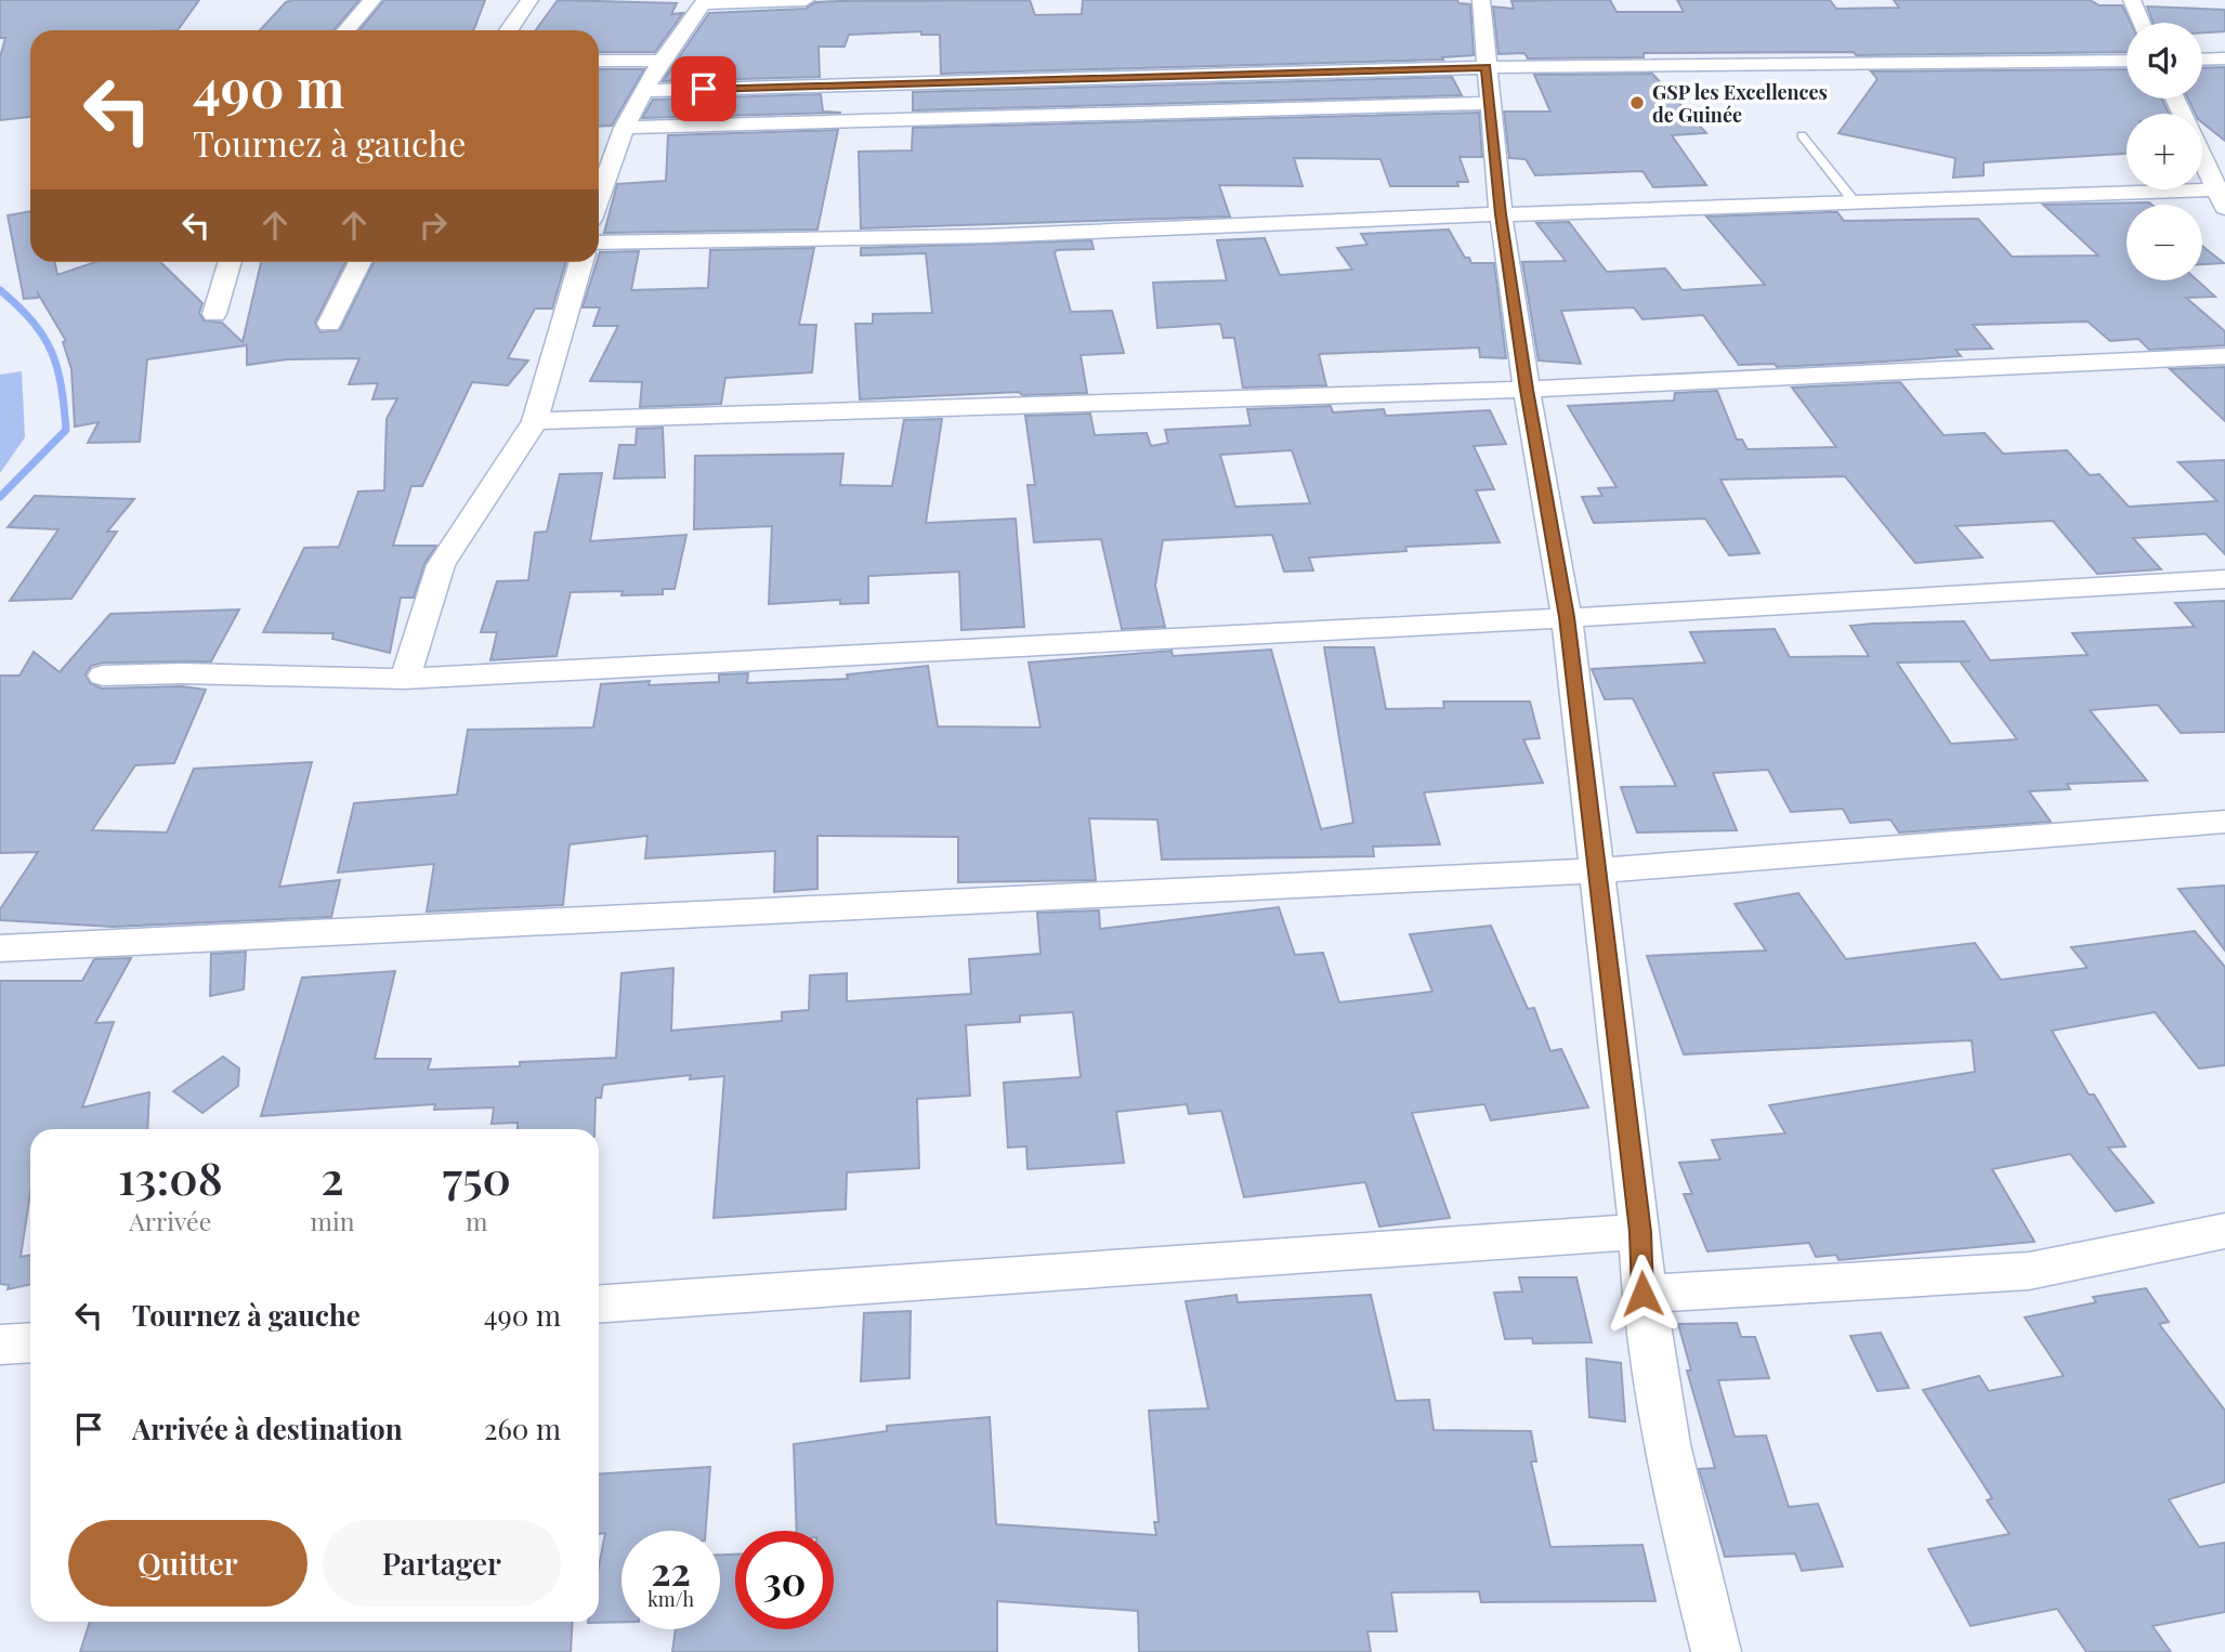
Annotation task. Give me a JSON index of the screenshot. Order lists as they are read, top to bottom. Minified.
{"places":["GSP les Excellences de Guinée"],"page":{"map_buttons":["+","−"],"turn":["490 m","Tournez à gauche"],"eta":["13:08","Arrivée","2","min","750","m"],"list":[{"name":"Tournez à gauche","value":"490 m"},{"name":"Arrivée à destination","value":"260 m"}],"buttons":["Quitter","Partager"],"speed":"22 km/h","limit":"30"}}
